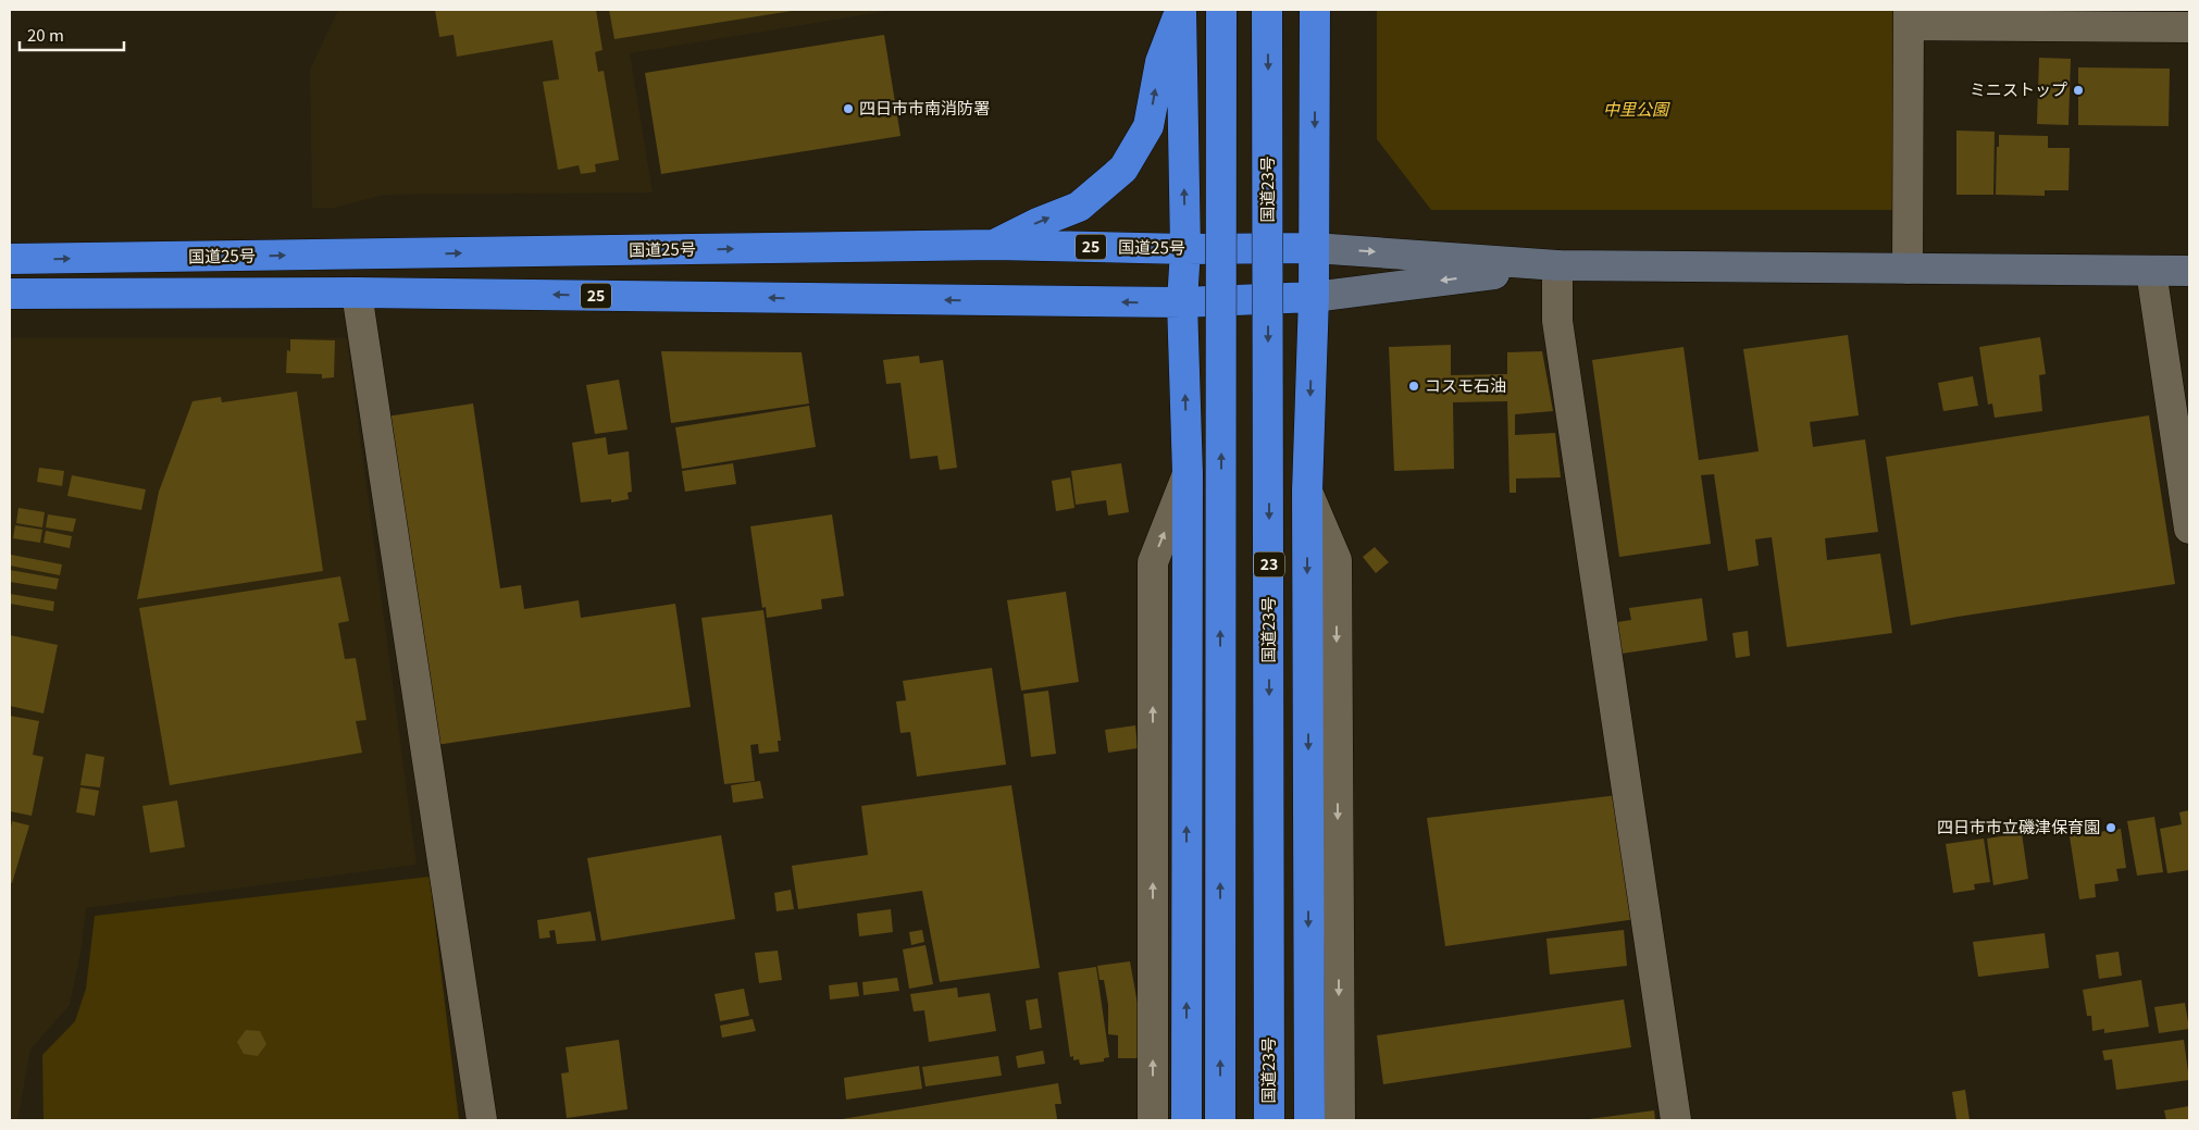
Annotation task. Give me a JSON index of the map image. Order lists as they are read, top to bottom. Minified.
{"streets":{"highway":["国道23号","25","国道25号","23"]},"parks":["中里公園"],"places":["ミニストップ","四日市市南消防署","コスモ石油","四日市市立磯津保育園"],"scale_bar":"20 m"}
